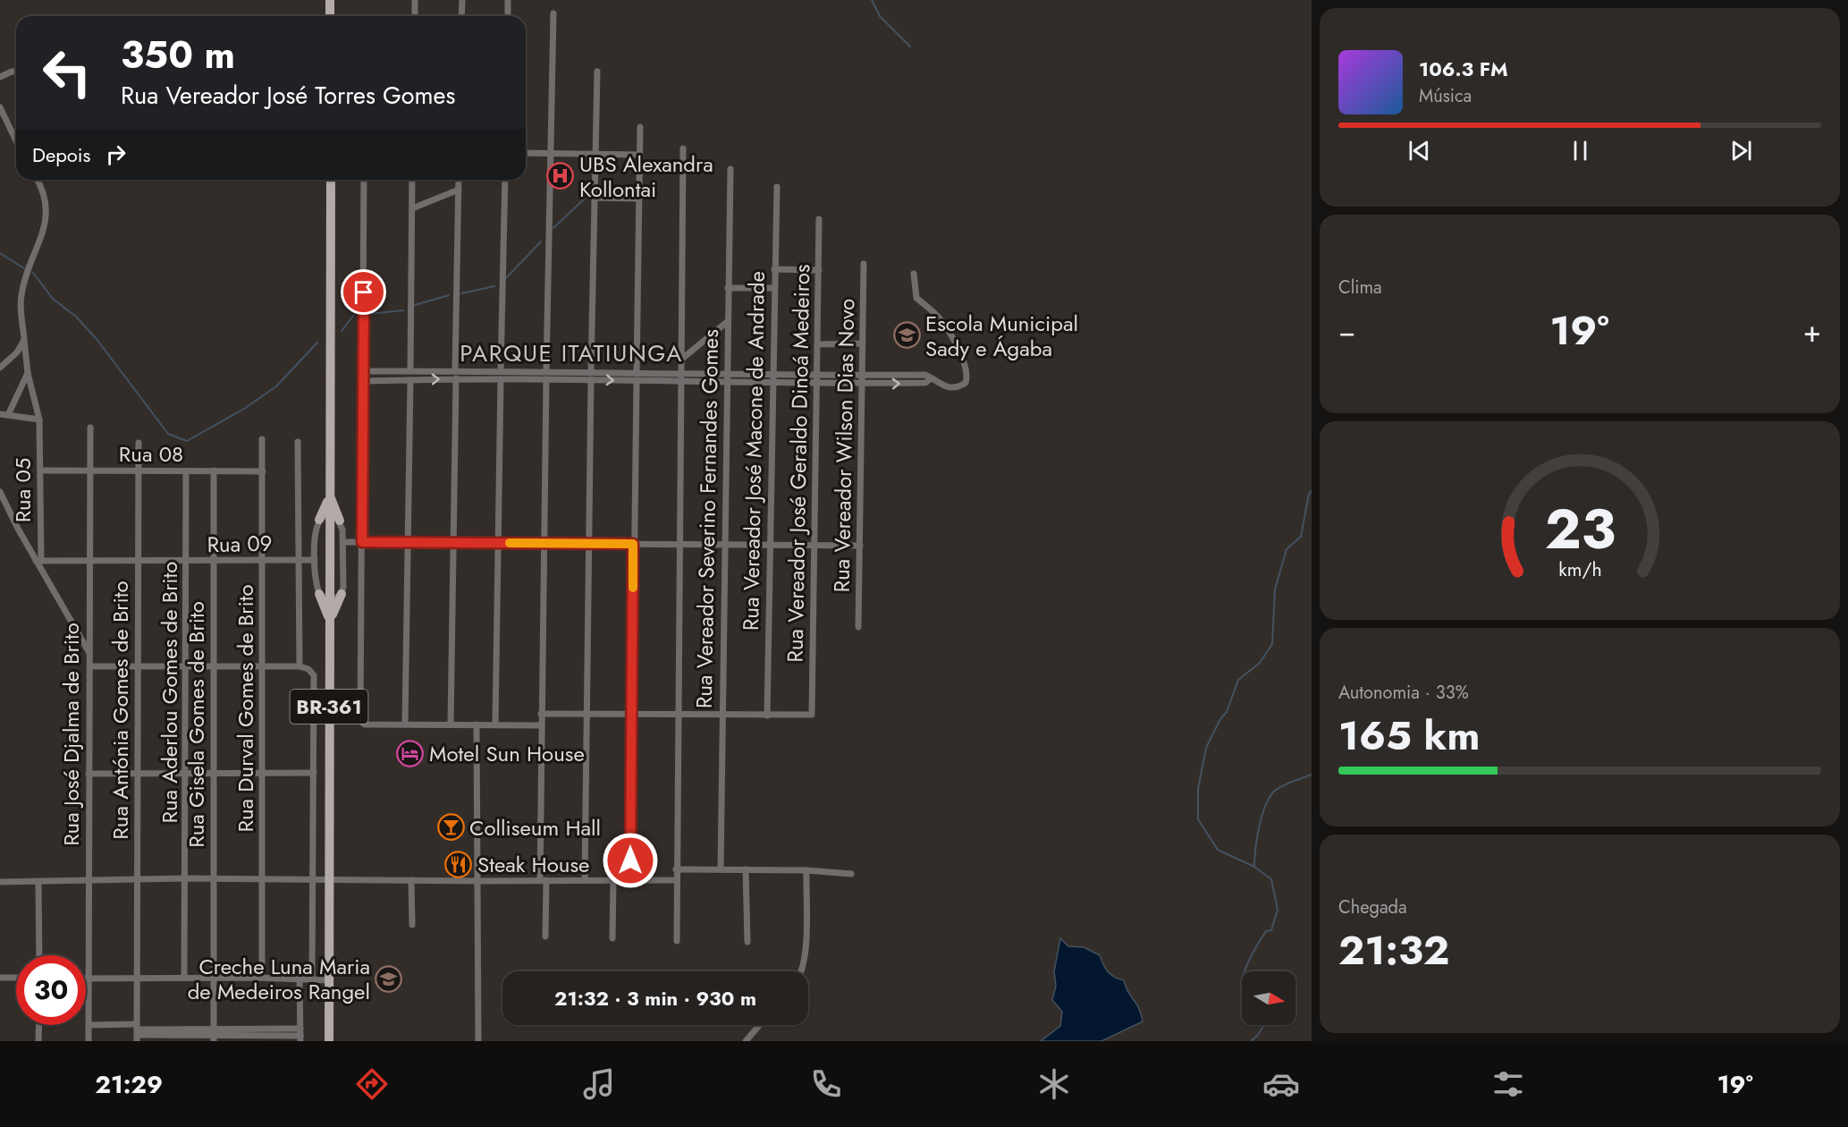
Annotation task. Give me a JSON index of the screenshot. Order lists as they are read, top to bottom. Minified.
{"streets":{"main road":["BR-361"],"street":["Rua Vereador Wilson Dias Novo","Rua Vereador José Macone de Andrade","Rua 08","Rua Vereador José Geraldo Dinoá Medeiros","Rua 05","Rua Vereador Severino Fernandes Gomes","Rua 09","Rua Aderlou Gomes de Brito","Rua Durval Gomes de Brito","Rua Antónia Gomes de Brito","Rua Gisela Gomes de Brito","Rua José Djalma de Brito"]},"crossings":[["Rua Vereador José Macone de Andrade","Rua Vereador José Geraldo Dinoá Medeiros"],["Rua 08","Rua 05"],["Rua 08","Rua Aderlou Gomes de Brito"],["Rua 08","Rua Durval Gomes de Brito"],["Rua 08","Rua Antónia Gomes de Brito"],["Rua 08","Rua Gisela Gomes de Brito"],["Rua 08","Rua José Djalma de Brito"],["Rua 05","Rua 09"],["Rua 09","Rua Aderlou Gomes de Brito"],["Rua 09","Rua Durval Gomes de Brito"],["Rua 09","Rua Antónia Gomes de Brito"],["Rua 09","Rua Gisela Gomes de Brito"],["Rua 09","Rua José Djalma de Brito"]],"districts":["PARQUE ITATIUNGA"],"places":{"hospital":["UBS Alexandra Kollontai"],"school or university":["Escola Municipal Sady e Ágaba","Creche Luna Maria de Medeiros Rangel"],"hotel":["Motel Sun House"],"bar":["Colliseum Hall"],"restaurant":["Steak House"]},"north":"right","page":{"turn":["350 m","Rua Vereador José Torres Gomes"],"song":["106.3 FM","Música"],"then":"Depois","tile":["Clima",["Autonomia · 33%","165 km"],["Chegada","21:32"]],"heat":["−","19°","+"],"limit":"30","trip":"21:32 · 3 min · 930 m","tabs":["21:29","19°"],"gauge":["23","km/h"]}}
